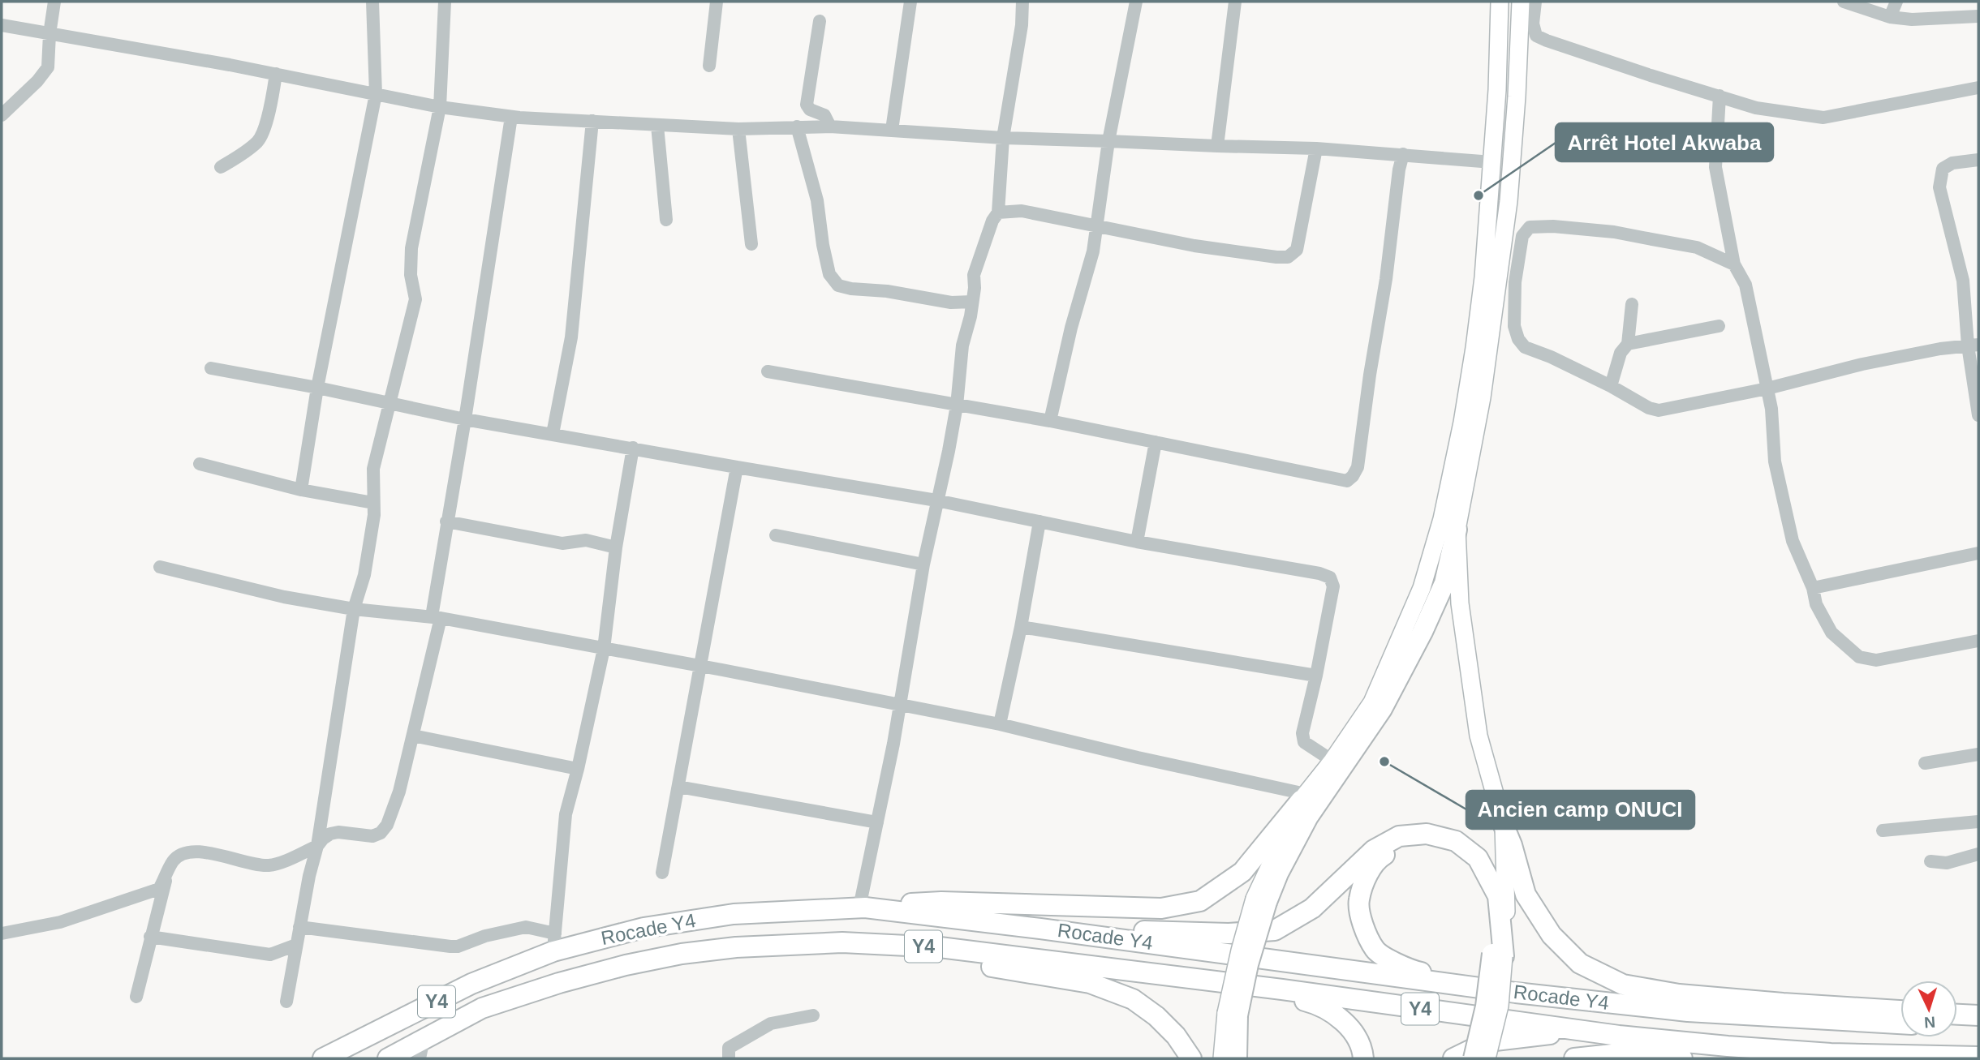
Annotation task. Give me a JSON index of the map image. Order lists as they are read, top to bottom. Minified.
{"streets":{"highway":["Rocade Y4","Y4"]},"places":["Arrêt Hotel Akwaba","Ancien camp ONUCI"],"north":"bottom"}
